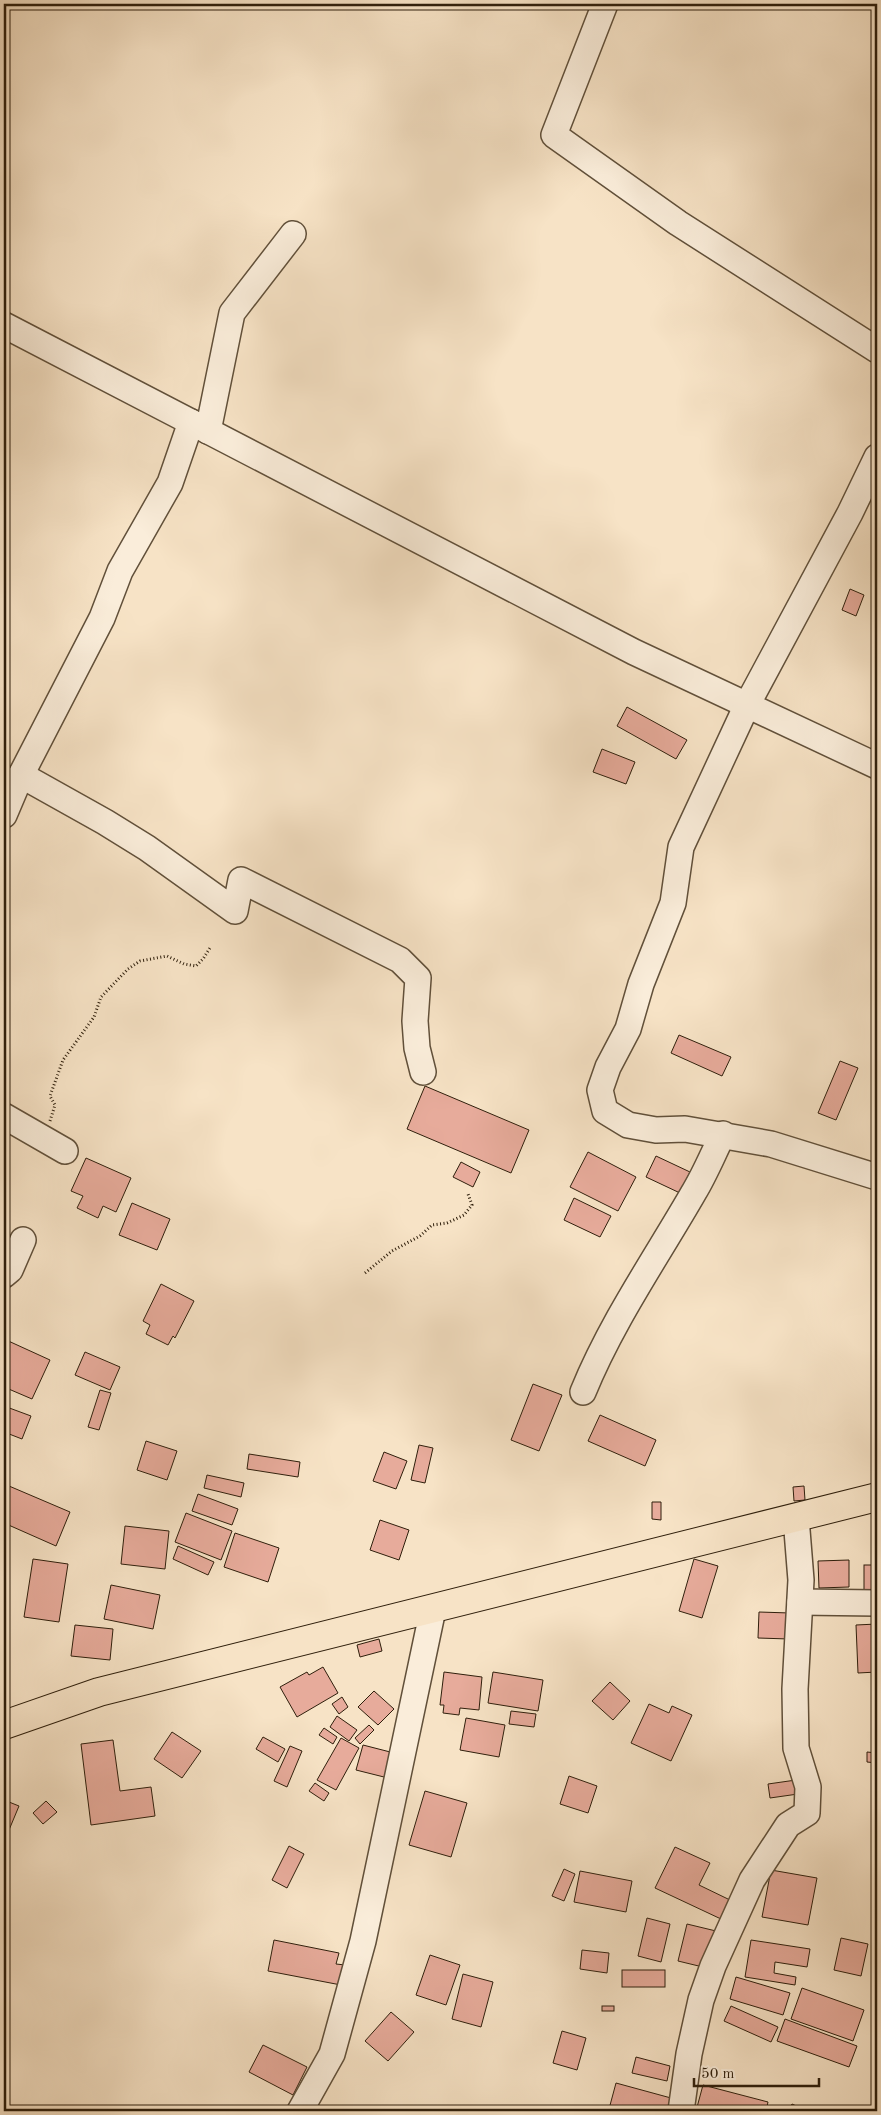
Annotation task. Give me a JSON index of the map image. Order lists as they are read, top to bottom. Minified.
{"scale_bar":"50 m"}
